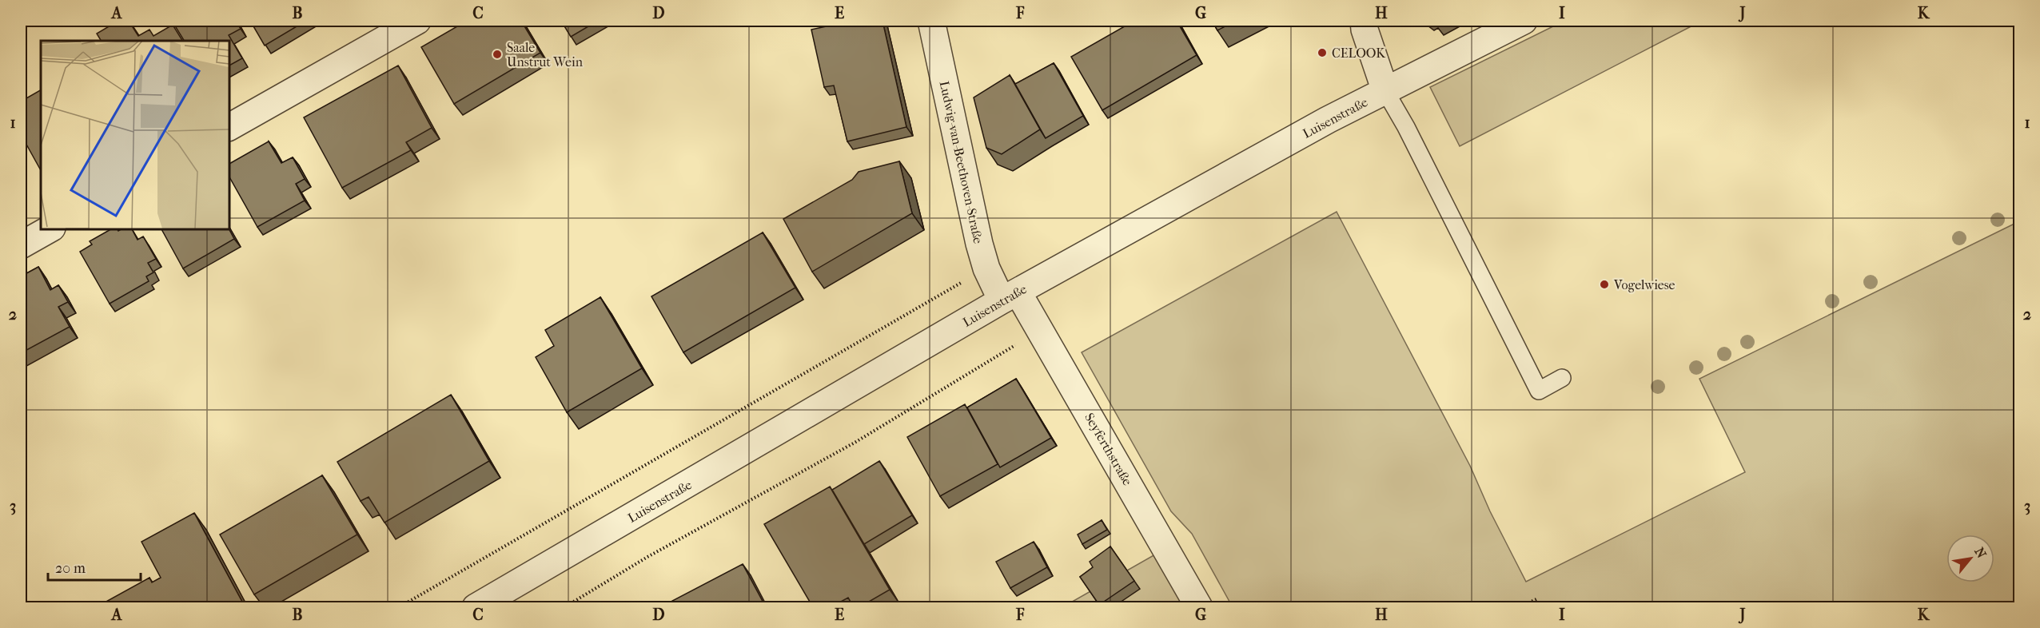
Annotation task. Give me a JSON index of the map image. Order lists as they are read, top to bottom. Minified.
{"streets":{"street":["Luisenstraße","Ludwig-van-Beethoven-Straße","Seyferthstraße"]},"crossings":[["Luisenstraße","Ludwig-van-Beethoven-Straße"],["Luisenstraße","Seyferthstraße"],["Ludwig-van-Beethoven-Straße","Seyferthstraße"]],"places":["CELOOK","Saale Unstrut Wein","Vogelwiese"],"scale_bar":"20 m","north":"top right","grid":{"columns":["A","B","C","D","E","F","G","H","I","J","K"],"rows":["1","2","3"]}}
